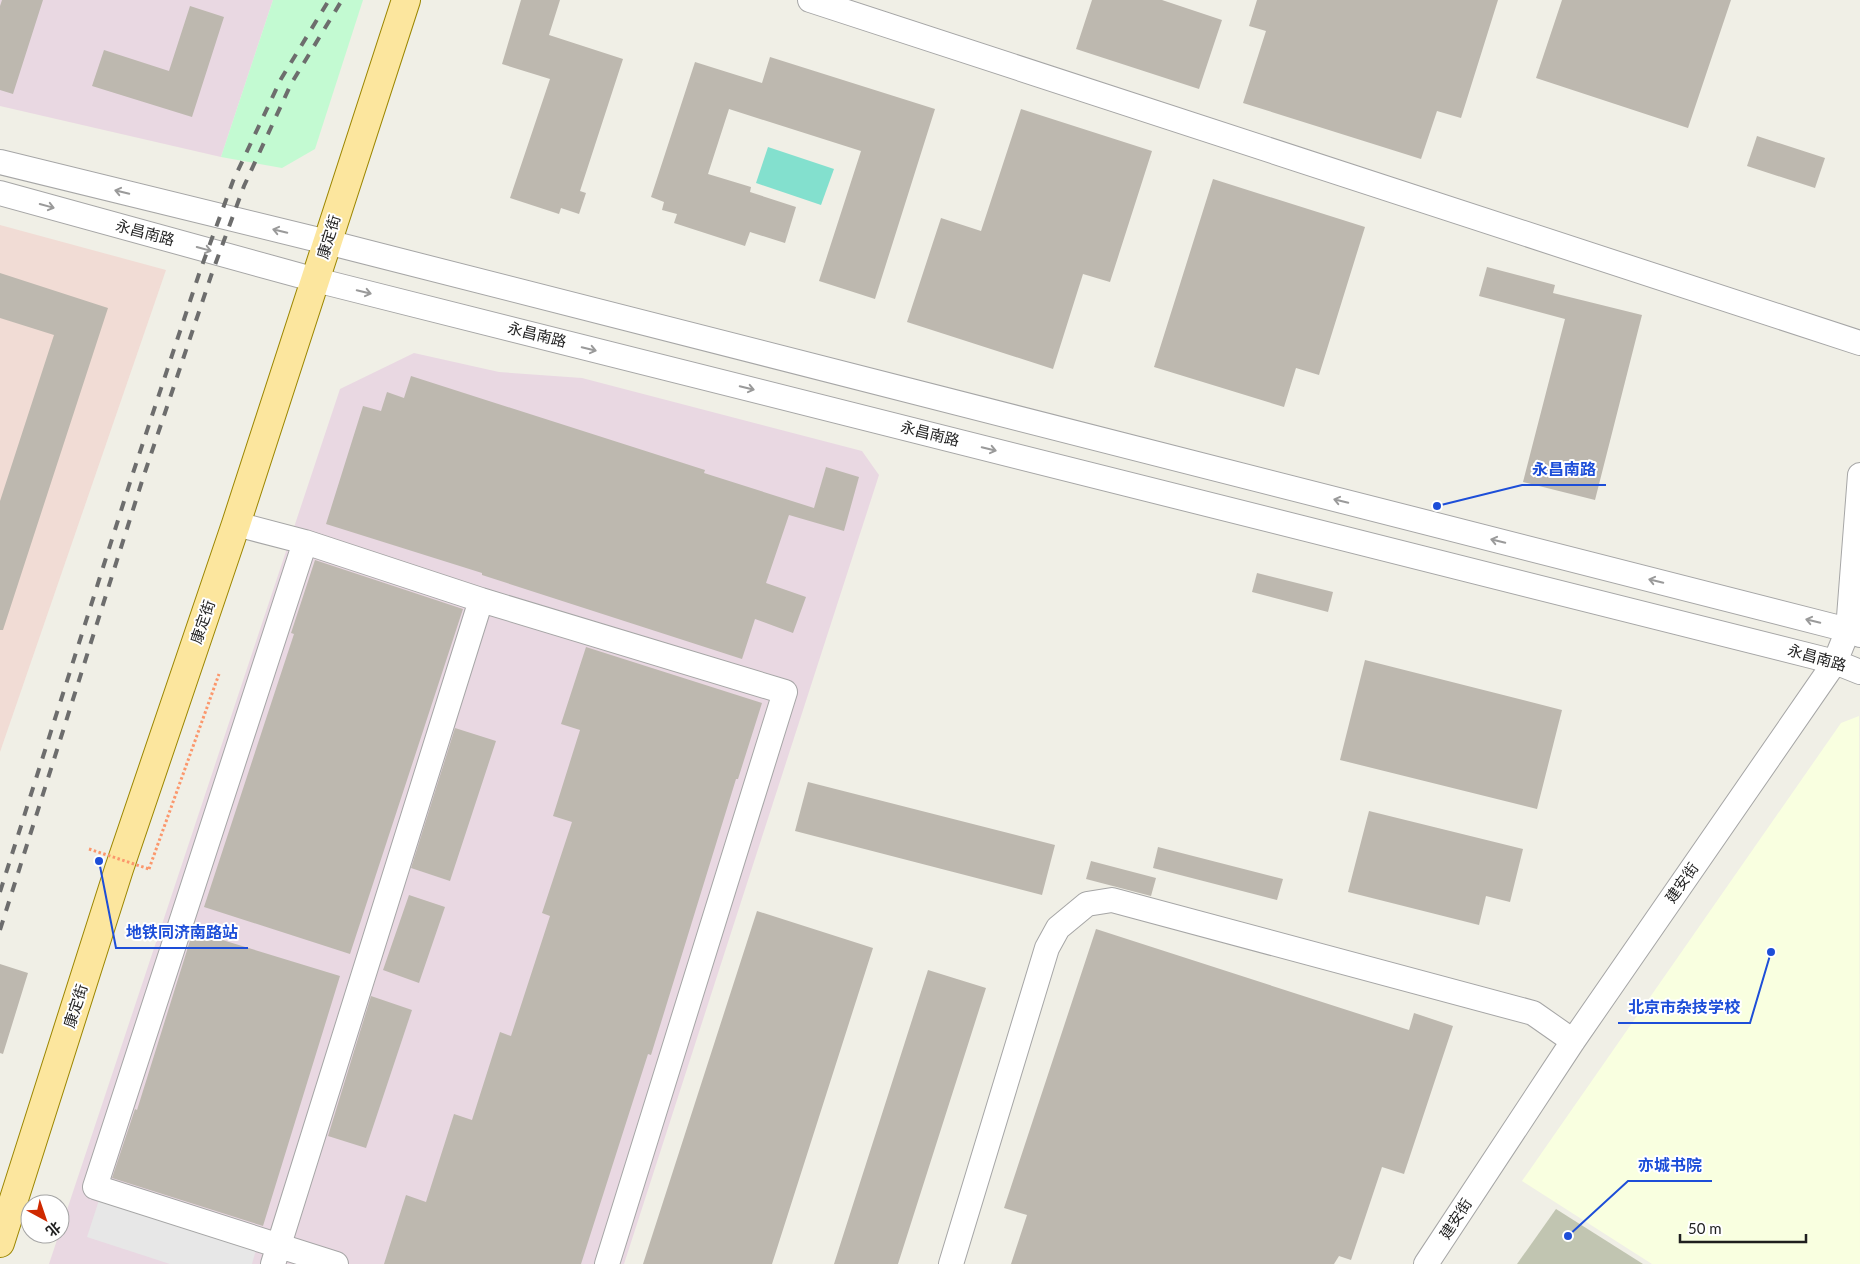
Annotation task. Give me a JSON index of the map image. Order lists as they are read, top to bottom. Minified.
{"streets":{"main road":["康定街"],"street":["永昌南路","建安街"]},"crossings":[["永昌南路","康定街"],["永昌南路","建安街"]],"places":["永昌南路","地铁同济南路站","北京市杂技学校","亦城书院"],"scale_bar":"50 m","north":"bottom right"}
